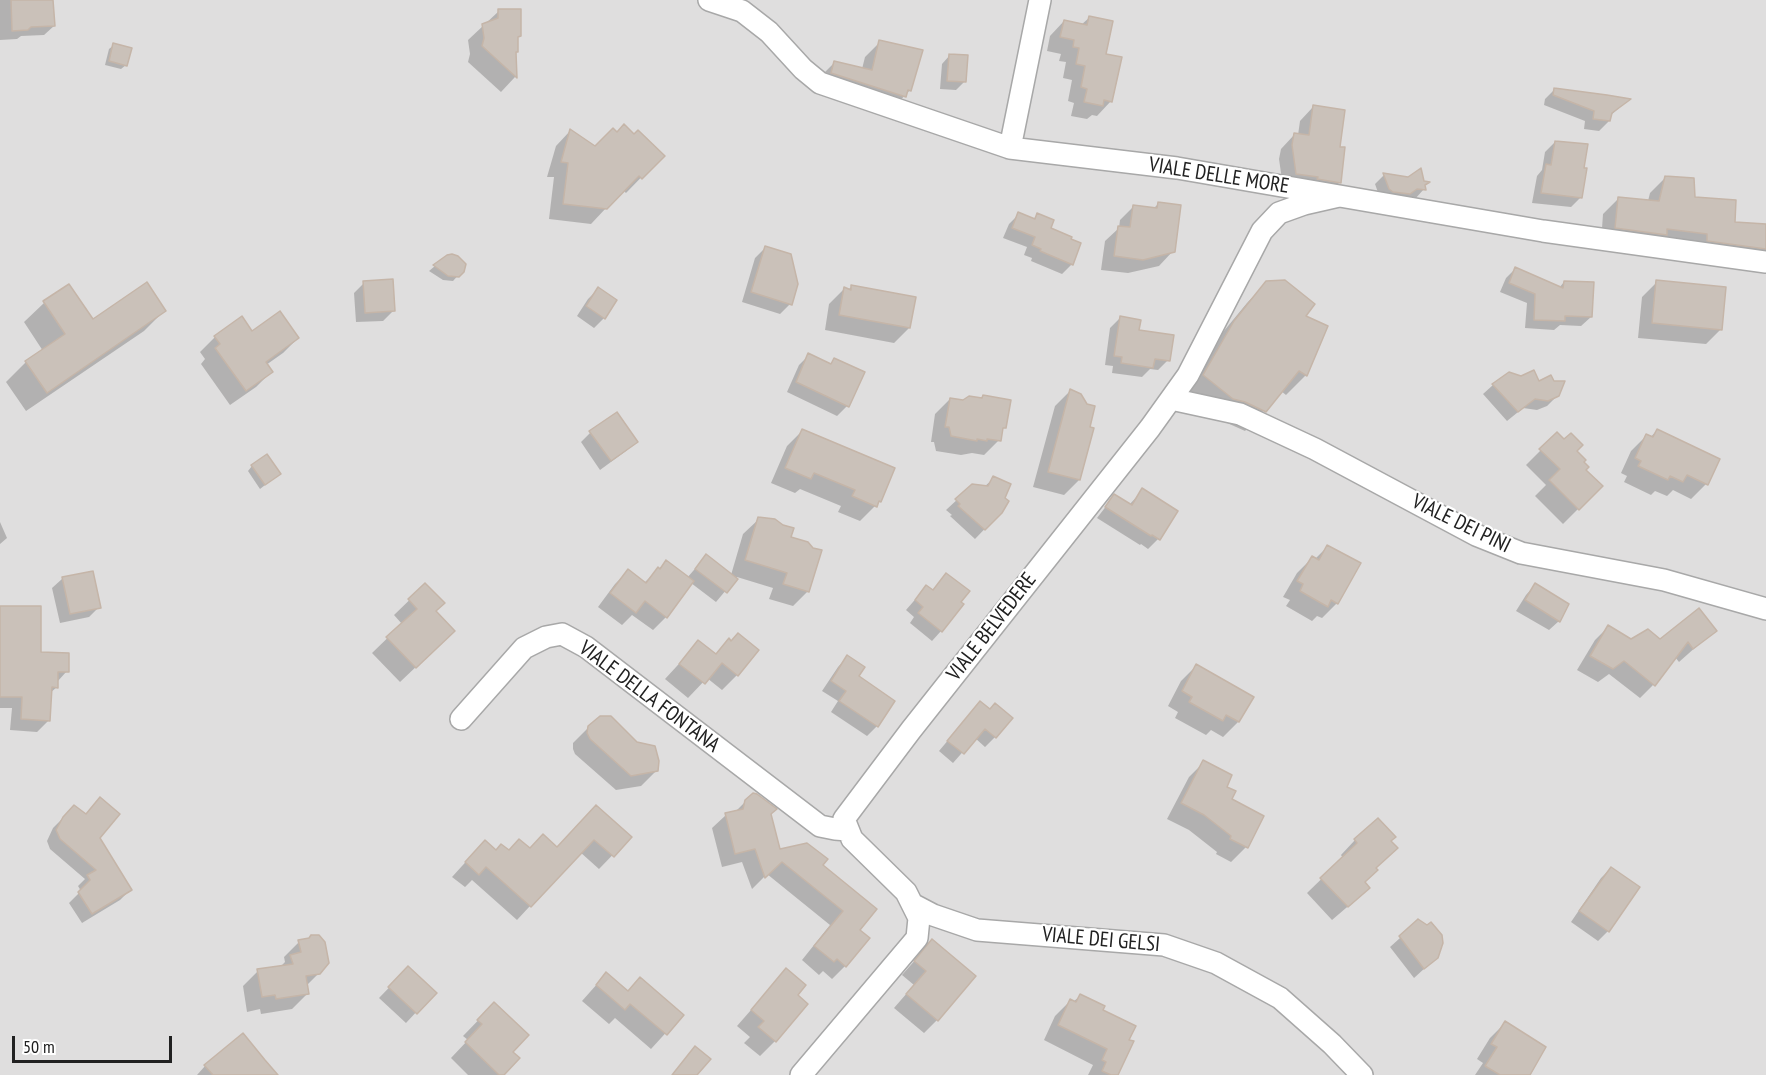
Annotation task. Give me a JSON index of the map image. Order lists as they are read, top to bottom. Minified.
{"streets":{"street":["VIALE DELLE MORE","VIALE DEI PINI","VIALE BELVEDERE","VIALE DELLA FONTANA","VIALE DEI GELSI"]},"crossings":[["VIALE DELLE MORE","VIALE BELVEDERE"],["VIALE DEI PINI","VIALE BELVEDERE"],["VIALE BELVEDERE","VIALE DELLA FONTANA"]],"scale_bar":"50 m"}
